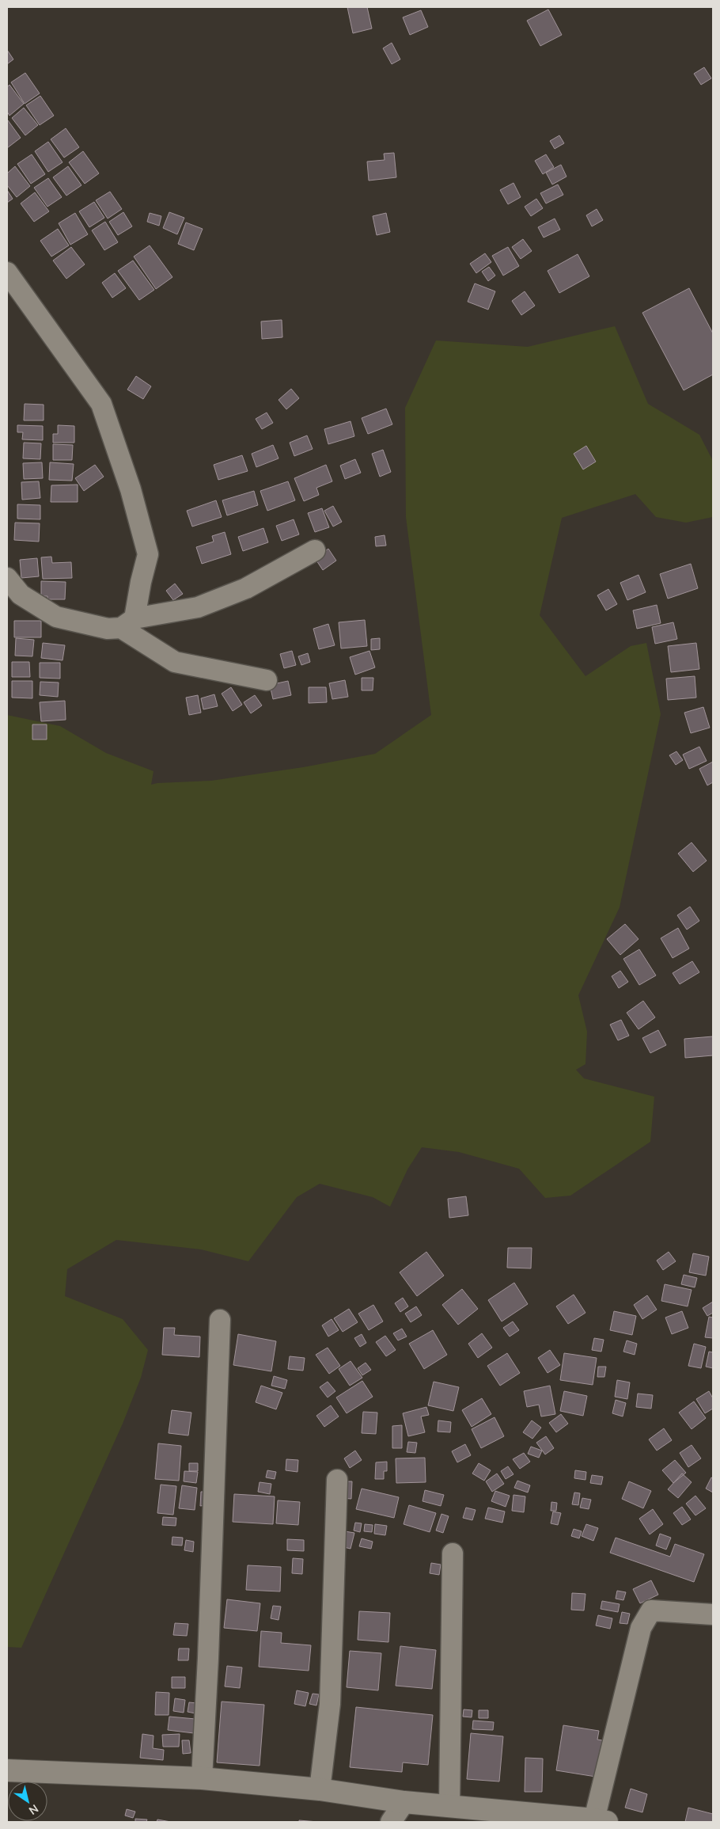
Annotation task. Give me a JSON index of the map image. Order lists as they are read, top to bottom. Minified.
{"north":"bottom right"}
